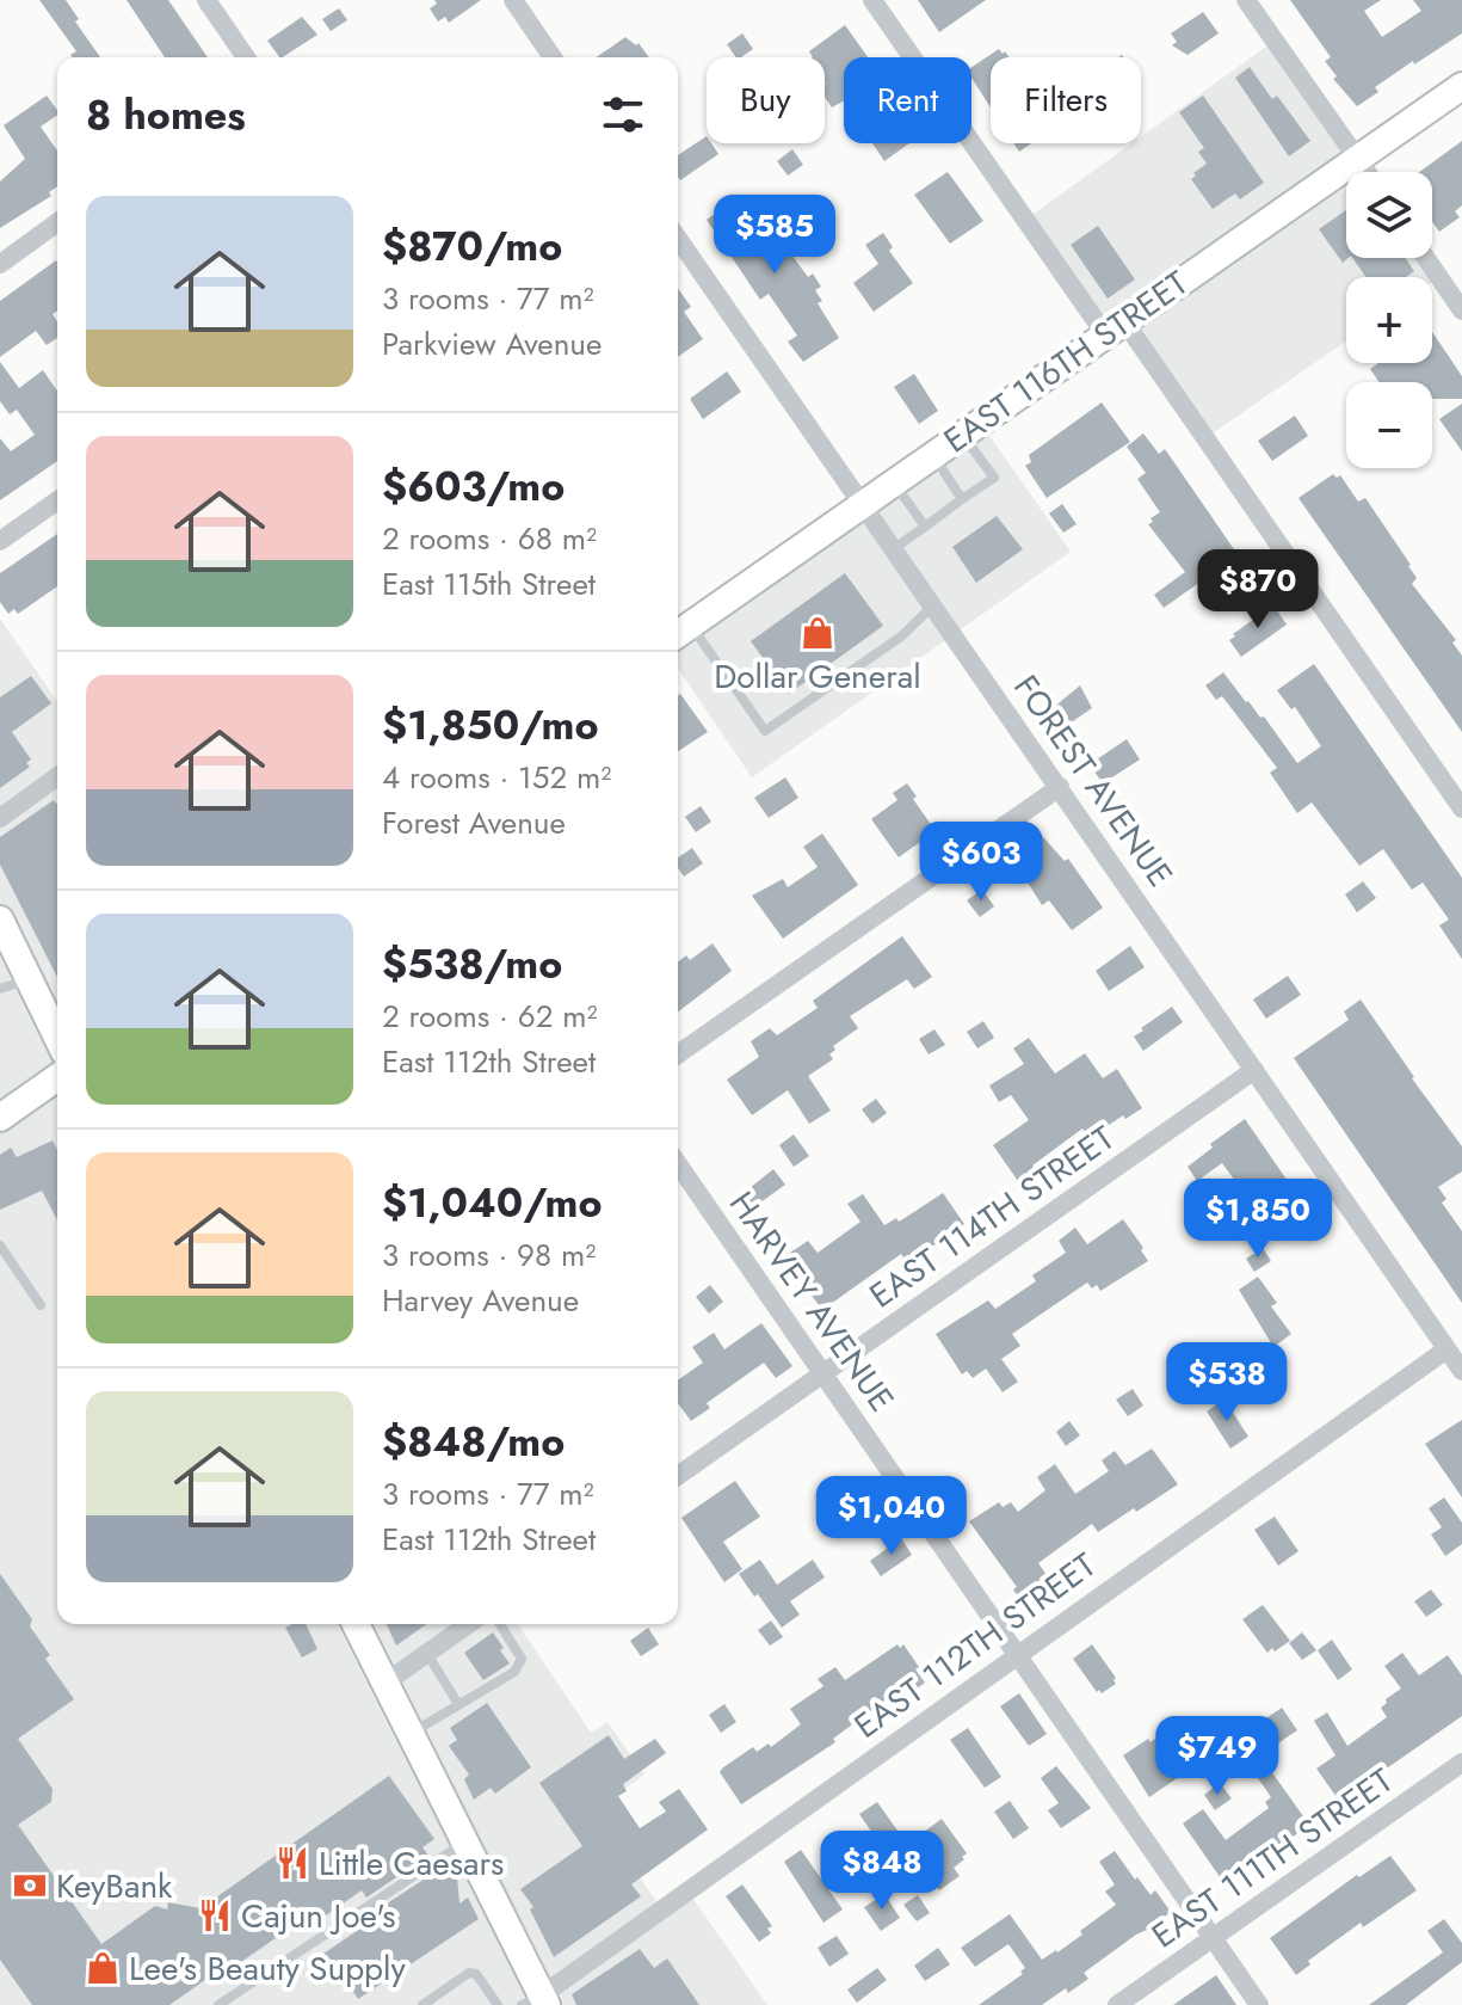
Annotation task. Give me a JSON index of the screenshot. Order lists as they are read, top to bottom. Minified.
{"streets":{"main road":["EAST 116TH STREET"],"street":["FOREST AVENUE","EAST 114TH STREET","HARVEY AVENUE","EAST 112TH STREET","EAST 111TH STREET"]},"crossings":[["EAST 116TH STREET","FOREST AVENUE"],["FOREST AVENUE","EAST 114TH STREET"],["FOREST AVENUE","EAST 112TH STREET"],["EAST 114TH STREET","HARVEY AVENUE"],["HARVEY AVENUE","EAST 112TH STREET"],["HARVEY AVENUE","EAST 111TH STREET"]],"places":{"shop":["Dollar General","Lee's Beauty Supply"],"restaurant":["Little Caesars","Cajun Joe's"],"bank":["KeyBank"]},"page":{"chip":["Buy","Rent","Filters"],"heading":"8 homes","map_buttons":["+","−"],"list":[{"name":"$870/mo","note":"3 rooms · 77 m² · Parkview Avenue"},{"name":"$603/mo","note":"2 rooms · 68 m² · East 115th Street"},{"name":"$1,850/mo","note":"4 rooms · 152 m² · Forest Avenue"},{"name":"$538/mo","note":"2 rooms · 62 m² · East 112th Street"},{"name":"$1,040/mo","note":"3 rooms · 98 m² · Harvey Avenue"},{"name":"$848/mo","note":"3 rooms · 77 m² · East 112th Street"}],"price":["$585","$870","$603","$1,850","$538","$1,040","$749","$848"]}}
